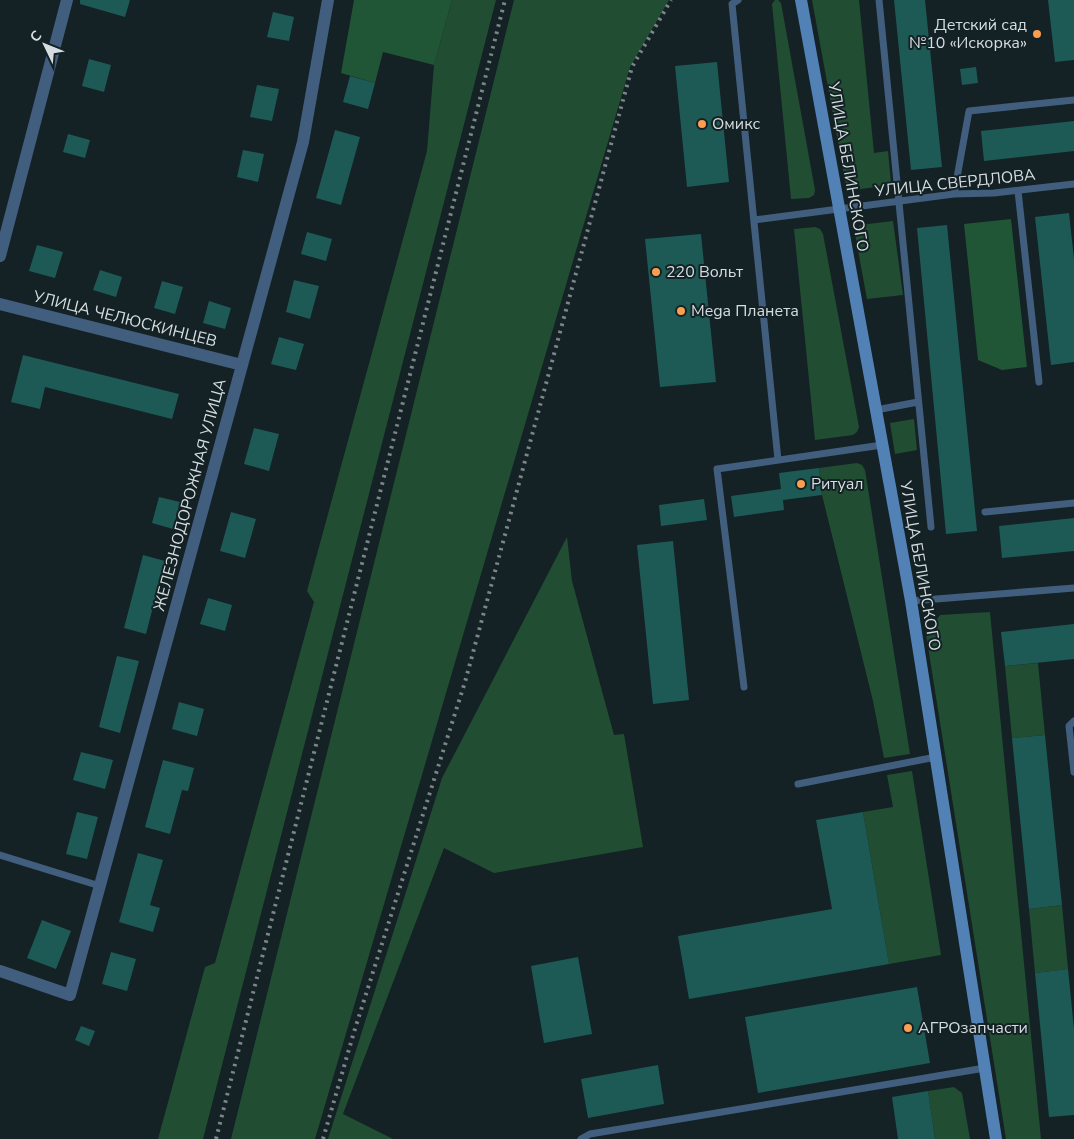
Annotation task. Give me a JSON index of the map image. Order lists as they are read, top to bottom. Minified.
{"streets":{"street":["УЛИЦА БЕЛИНСКОГО","УЛИЦА ЧЕЛЮСКИНЦЕВ","ЖЕЛЕЗНОДОРОЖНАЯ УЛИЦА"],"lane":["УЛИЦА СВЕРДЛОВА"]},"crossings":[["УЛИЦА БЕЛИНСКОГО","УЛИЦА СВЕРДЛОВА"],["УЛИЦА ЧЕЛЮСКИНЦЕВ","ЖЕЛЕЗНОДОРОЖНАЯ УЛИЦА"]],"places":["Детский сад №10 «Искорка»","Омикс","220 Вольт","Mega Планета","Ритуал","АГРОзапчасти"],"north":"top left"}
